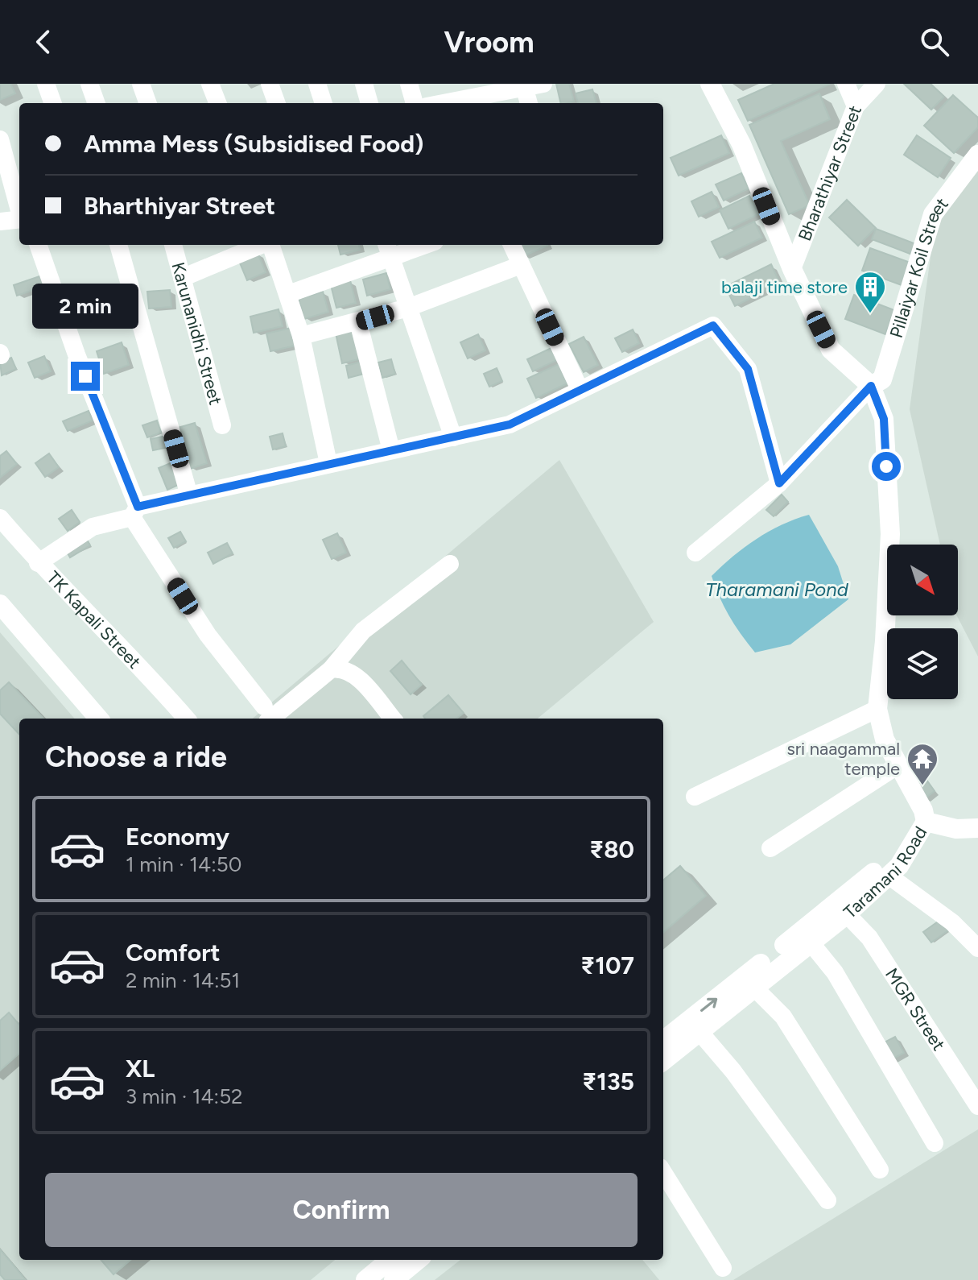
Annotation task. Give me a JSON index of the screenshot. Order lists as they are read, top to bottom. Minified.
{"streets":{"street":["Bharathiyar Street","Pillaiyar Koil Street","Karunanidhi Street","TK Kapali Street","Taramani Road","MGR Street"]},"crossings":[["Taramani Road","MGR Street"]],"water":["Tharamani Pond"],"places":{"building":["balaji time store"],"temple":["sri naagammal temple"]},"north":"bottom right","page":{"header":"Vroom","banner":["Amma Mess (Subsidised Food)","Bharthiyar Street"],"bubble":"2 min","heading":"Choose a ride","list":[{"name":"Economy","note":"1 min · 14:50","value":"₹80"},{"name":"Comfort","note":"2 min · 14:51","value":"₹107"},{"name":"XL","note":"3 min · 14:52","value":"₹135"}],"buttons":"Confirm"}}
